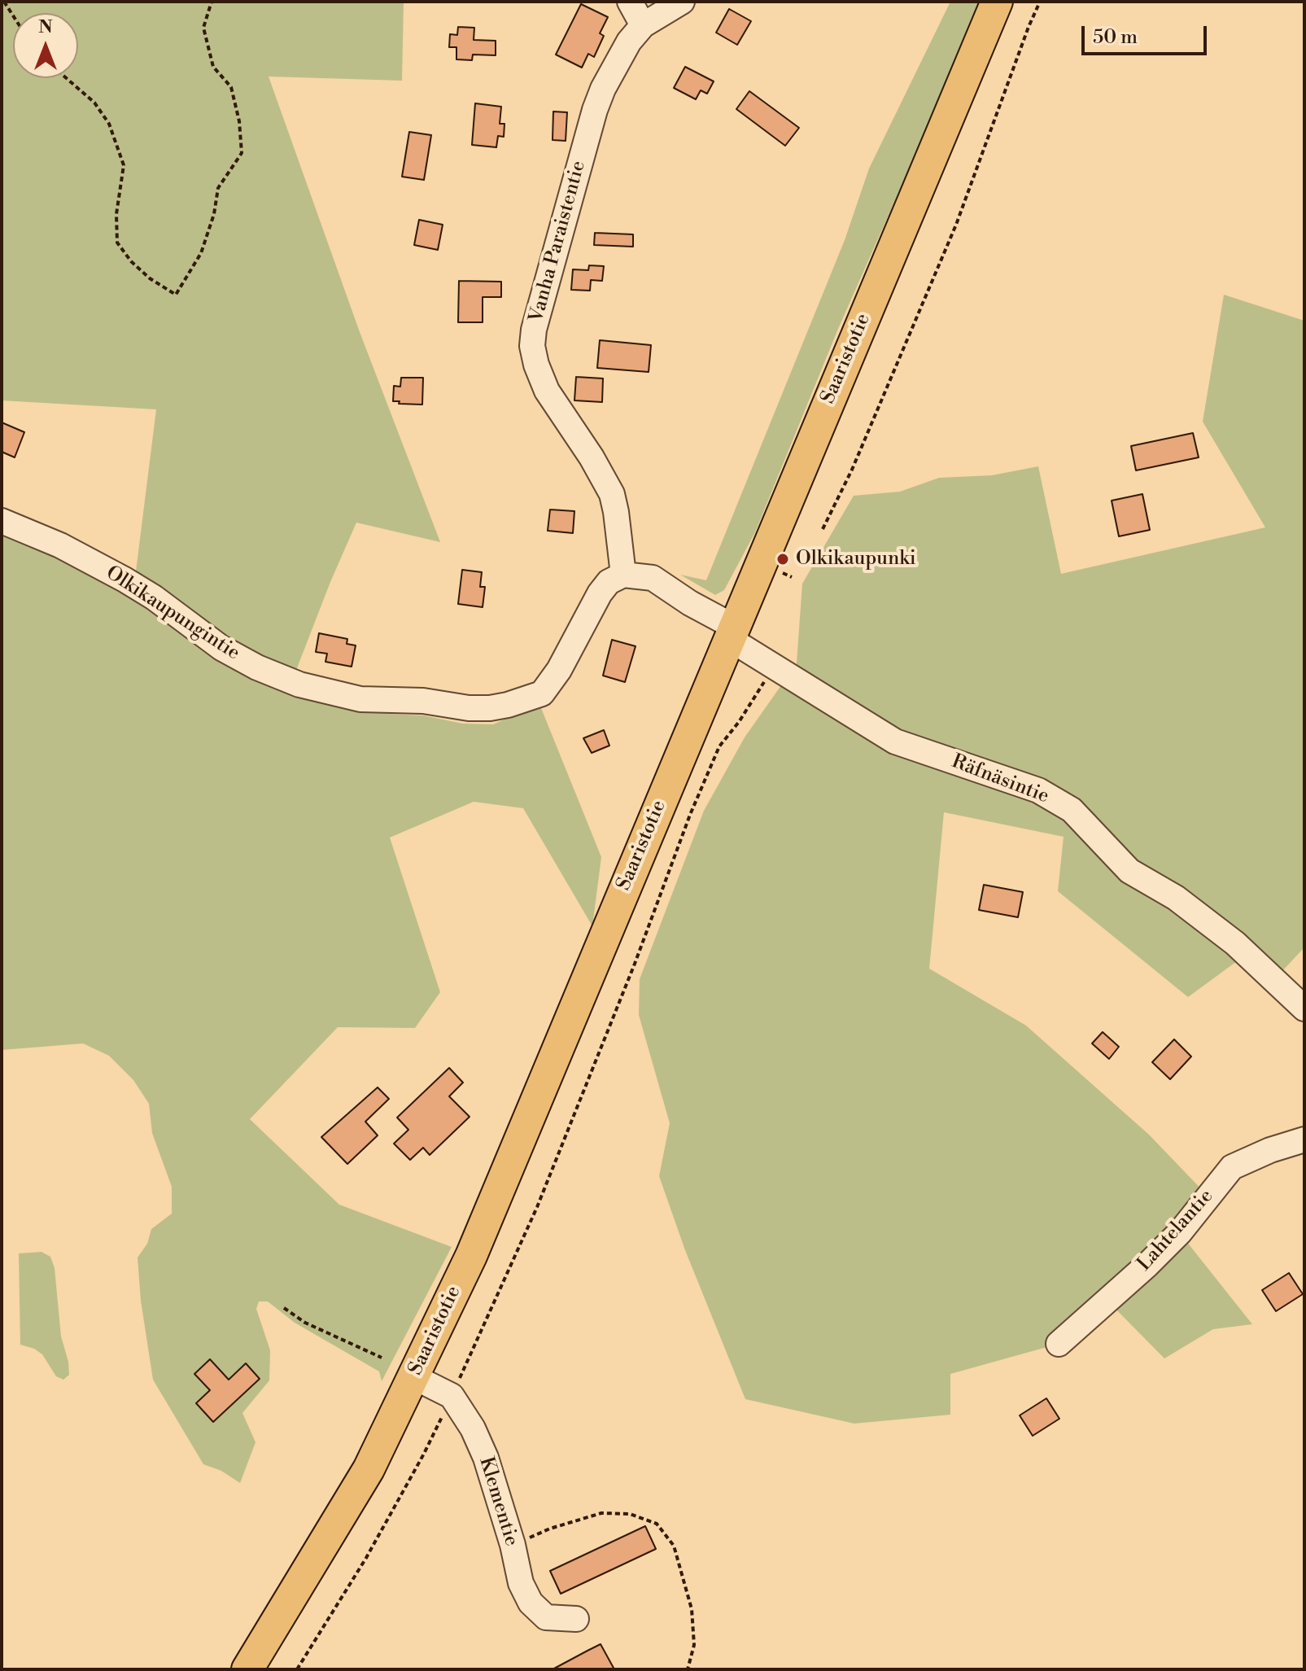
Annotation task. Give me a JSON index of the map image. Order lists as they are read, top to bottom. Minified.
{"streets":{"main road":["Saaristotie"],"street":["Vanha Paraistentie","Olkikaupungintie","Räfnäsintie","Lahtelantie","Klementie"]},"crossings":[["Vanha Paraistentie","Olkikaupungintie"],["Saaristotie","Räfnäsintie"]],"places":["Olkikaupunki"],"scale_bar":"50 m","north":"top"}
